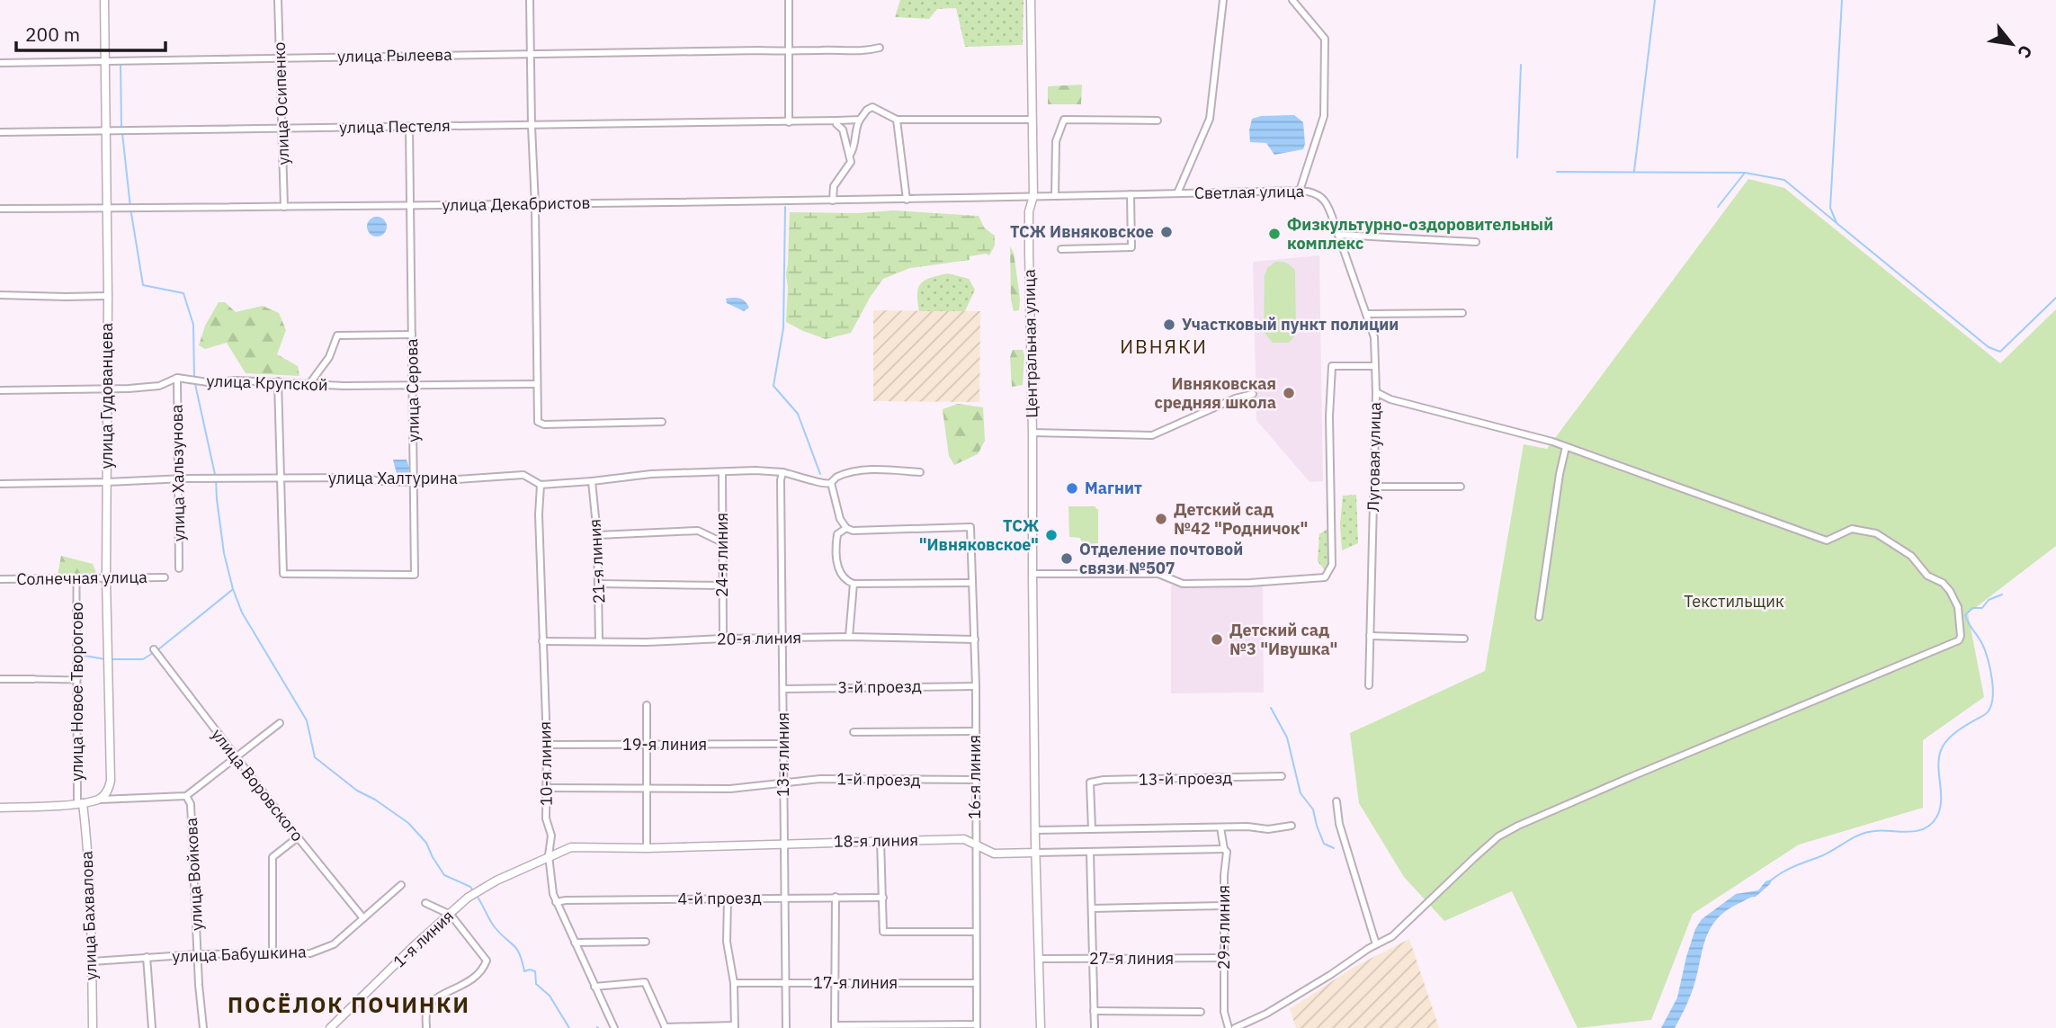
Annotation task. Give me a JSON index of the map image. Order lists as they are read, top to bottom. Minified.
{"streets":{"street":["улица Рылеева","улица Осипенко","улица Пестеля","Светлая улица","улица Декабристов","Центральная улица","улица Крупской","улица Серова","улица Гудованцева","Луговая улица","улица Хальзунова","улица Халтурина","24-я линия","21-я линия","Солнечная улица","20-я линия","3-й проезд","улица Новое Творогово","19-я линия","13-я линия","10-я линия","16-я линия","13-й проезд","1-й проезд","улица Воровского","18-я линия","улица Войкова","4-й проезд","улица Бахвалова","29-я линия","1-я линия","улица Бабушкина","27-я линия","17-я линия"]},"crossings":[["улица Рылеева","улица Осипенко"],["улица Рылеева","улица Гудованцева"],["улица Осипенко","улица Пестеля"],["улица Осипенко","улица Декабристов"],["улица Пестеля","улица Серова"],["улица Пестеля","улица Гудованцева"],["Светлая улица","улица Декабристов"],["Светлая улица","Центральная улица"],["Светлая улица","Луговая улица"],["улица Декабристов","Центральная улица"],["улица Декабристов","улица Серова"],["улица Декабристов","улица Гудованцева"],["улица Крупской","улица Серова"],["улица Крупской","улица Гудованцева"],["улица Крупской","улица Хальзунова"],["улица Серова","улица Халтурина"],["улица Гудованцева","улица Халтурина"],["улица Гудованцева","Солнечная улица"],["улица Хальзунова","улица Халтурина"],["улица Халтурина","24-я линия"],["улица Халтурина","21-я линия"],["улица Халтурина","13-я линия"],["улица Халтурина","10-я линия"],["24-я линия","20-я линия"],["21-я линия","20-я линия"],["Солнечная улица","улица Новое Творогово"],["20-я линия","13-я линия"],["20-я линия","10-я линия"],["20-я линия","16-я линия"],["3-й проезд","13-я линия"],["3-й проезд","16-я линия"],["улица Новое Творогово","улица Бахвалова"],["19-я линия","13-я линия"],["19-я линия","10-я линия"],["13-я линия","1-й проезд"],["13-я линия","18-я линия"],["13-я линия","4-й проезд"],["13-я линия","17-я линия"],["10-я линия","1-й проезд"],["10-я линия","18-я линия"],["10-я линия","4-й проезд"],["16-я линия","1-й проезд"],["16-я линия","18-я линия"],["16-я линия","17-я линия"],["улица Воровского","улица Бабушкина"],["18-я линия","29-я линия"],["18-я линия","1-я линия"],["улица Войкова","улица Бабушкина"],["улица Бахвалова","улица Бабушкина"],["29-я линия","27-я линия"]],"districts":["ИВНЯКИ","ПОСЁЛОК ПОЧИНКИ"],"parks":["Текстильщик"],"places":["ТСЖ Ивняковское","Физкультурно-оздоровительный комплекс","Участковый пункт полиции","Ивняковская средняя школа","Магнит","Детский сад №42 \"Родничок\"","ТСЖ \"Ивняковское\"","Отделение почтовой связи №507","Детский сад №3 \"Ивушка\""],"scale_bar":"200 m","north":"bottom right"}
